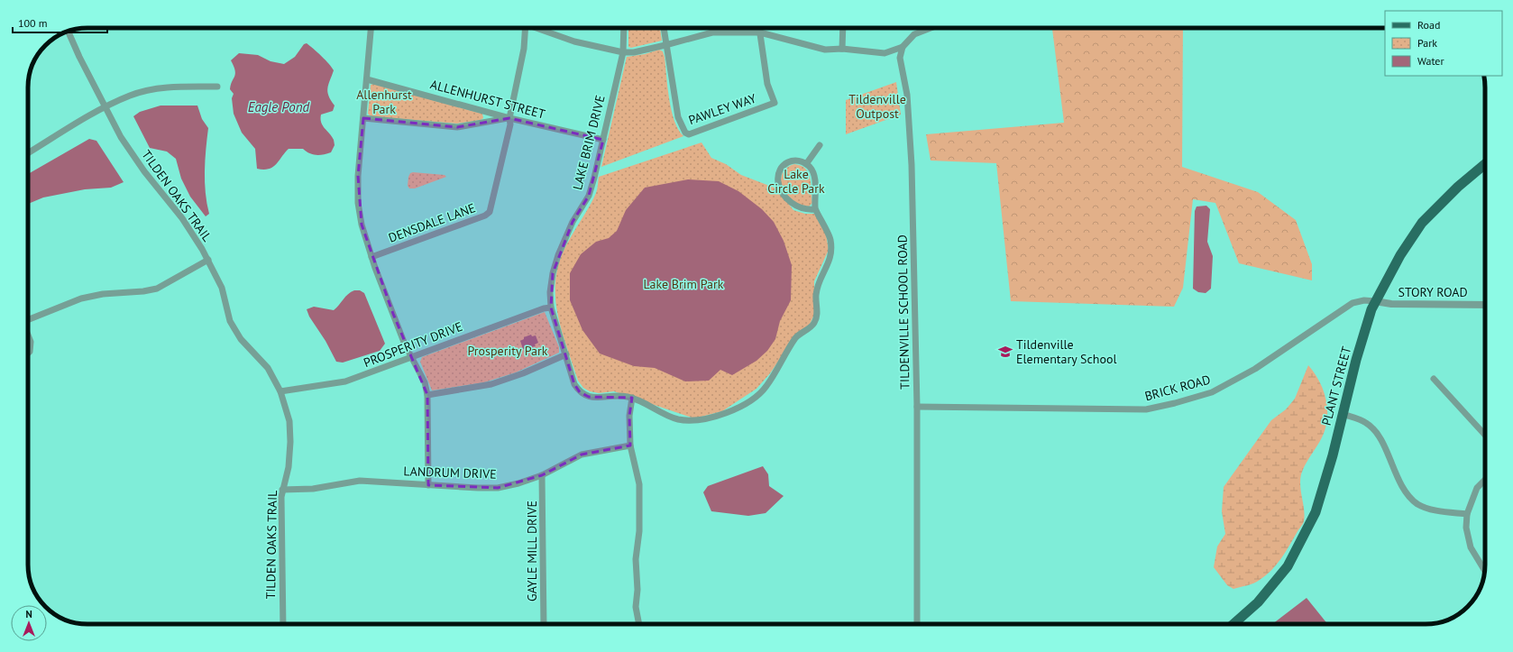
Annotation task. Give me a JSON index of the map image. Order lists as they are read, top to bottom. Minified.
{"streets":{"main road":["PLANT STREET"],"street":["ALLENHURST STREET","PAWLEY WAY","LAKE BRIM DRIVE","TILDEN OAKS TRAIL","DENSDALE LANE","STORY ROAD","TILDENVILLE SCHOOL ROAD","PROSPERITY DRIVE","BRICK ROAD","LANDRUM DRIVE","GAYLE MILL DRIVE"]},"crossings":[["ALLENHURST STREET","LAKE BRIM DRIVE"],["ALLENHURST STREET","DENSDALE LANE"],["LAKE BRIM DRIVE","PROSPERITY DRIVE"],["TILDEN OAKS TRAIL","PROSPERITY DRIVE"],["TILDEN OAKS TRAIL","LANDRUM DRIVE"],["STORY ROAD","PLANT STREET"],["STORY ROAD","BRICK ROAD"],["TILDENVILLE SCHOOL ROAD","BRICK ROAD"],["PLANT STREET","BRICK ROAD"],["LANDRUM DRIVE","GAYLE MILL DRIVE"]],"water":["Eagle Pond"],"parks":["Allenhurst Park","Tildenville Outpost","Lake Circle Park","Lake Brim Park","Prosperity Park"],"places":{"school or university":["Tildenville Elementary School"]},"legend":["Road","Park","Water"],"scale_bar":"100 m","north":"top"}
